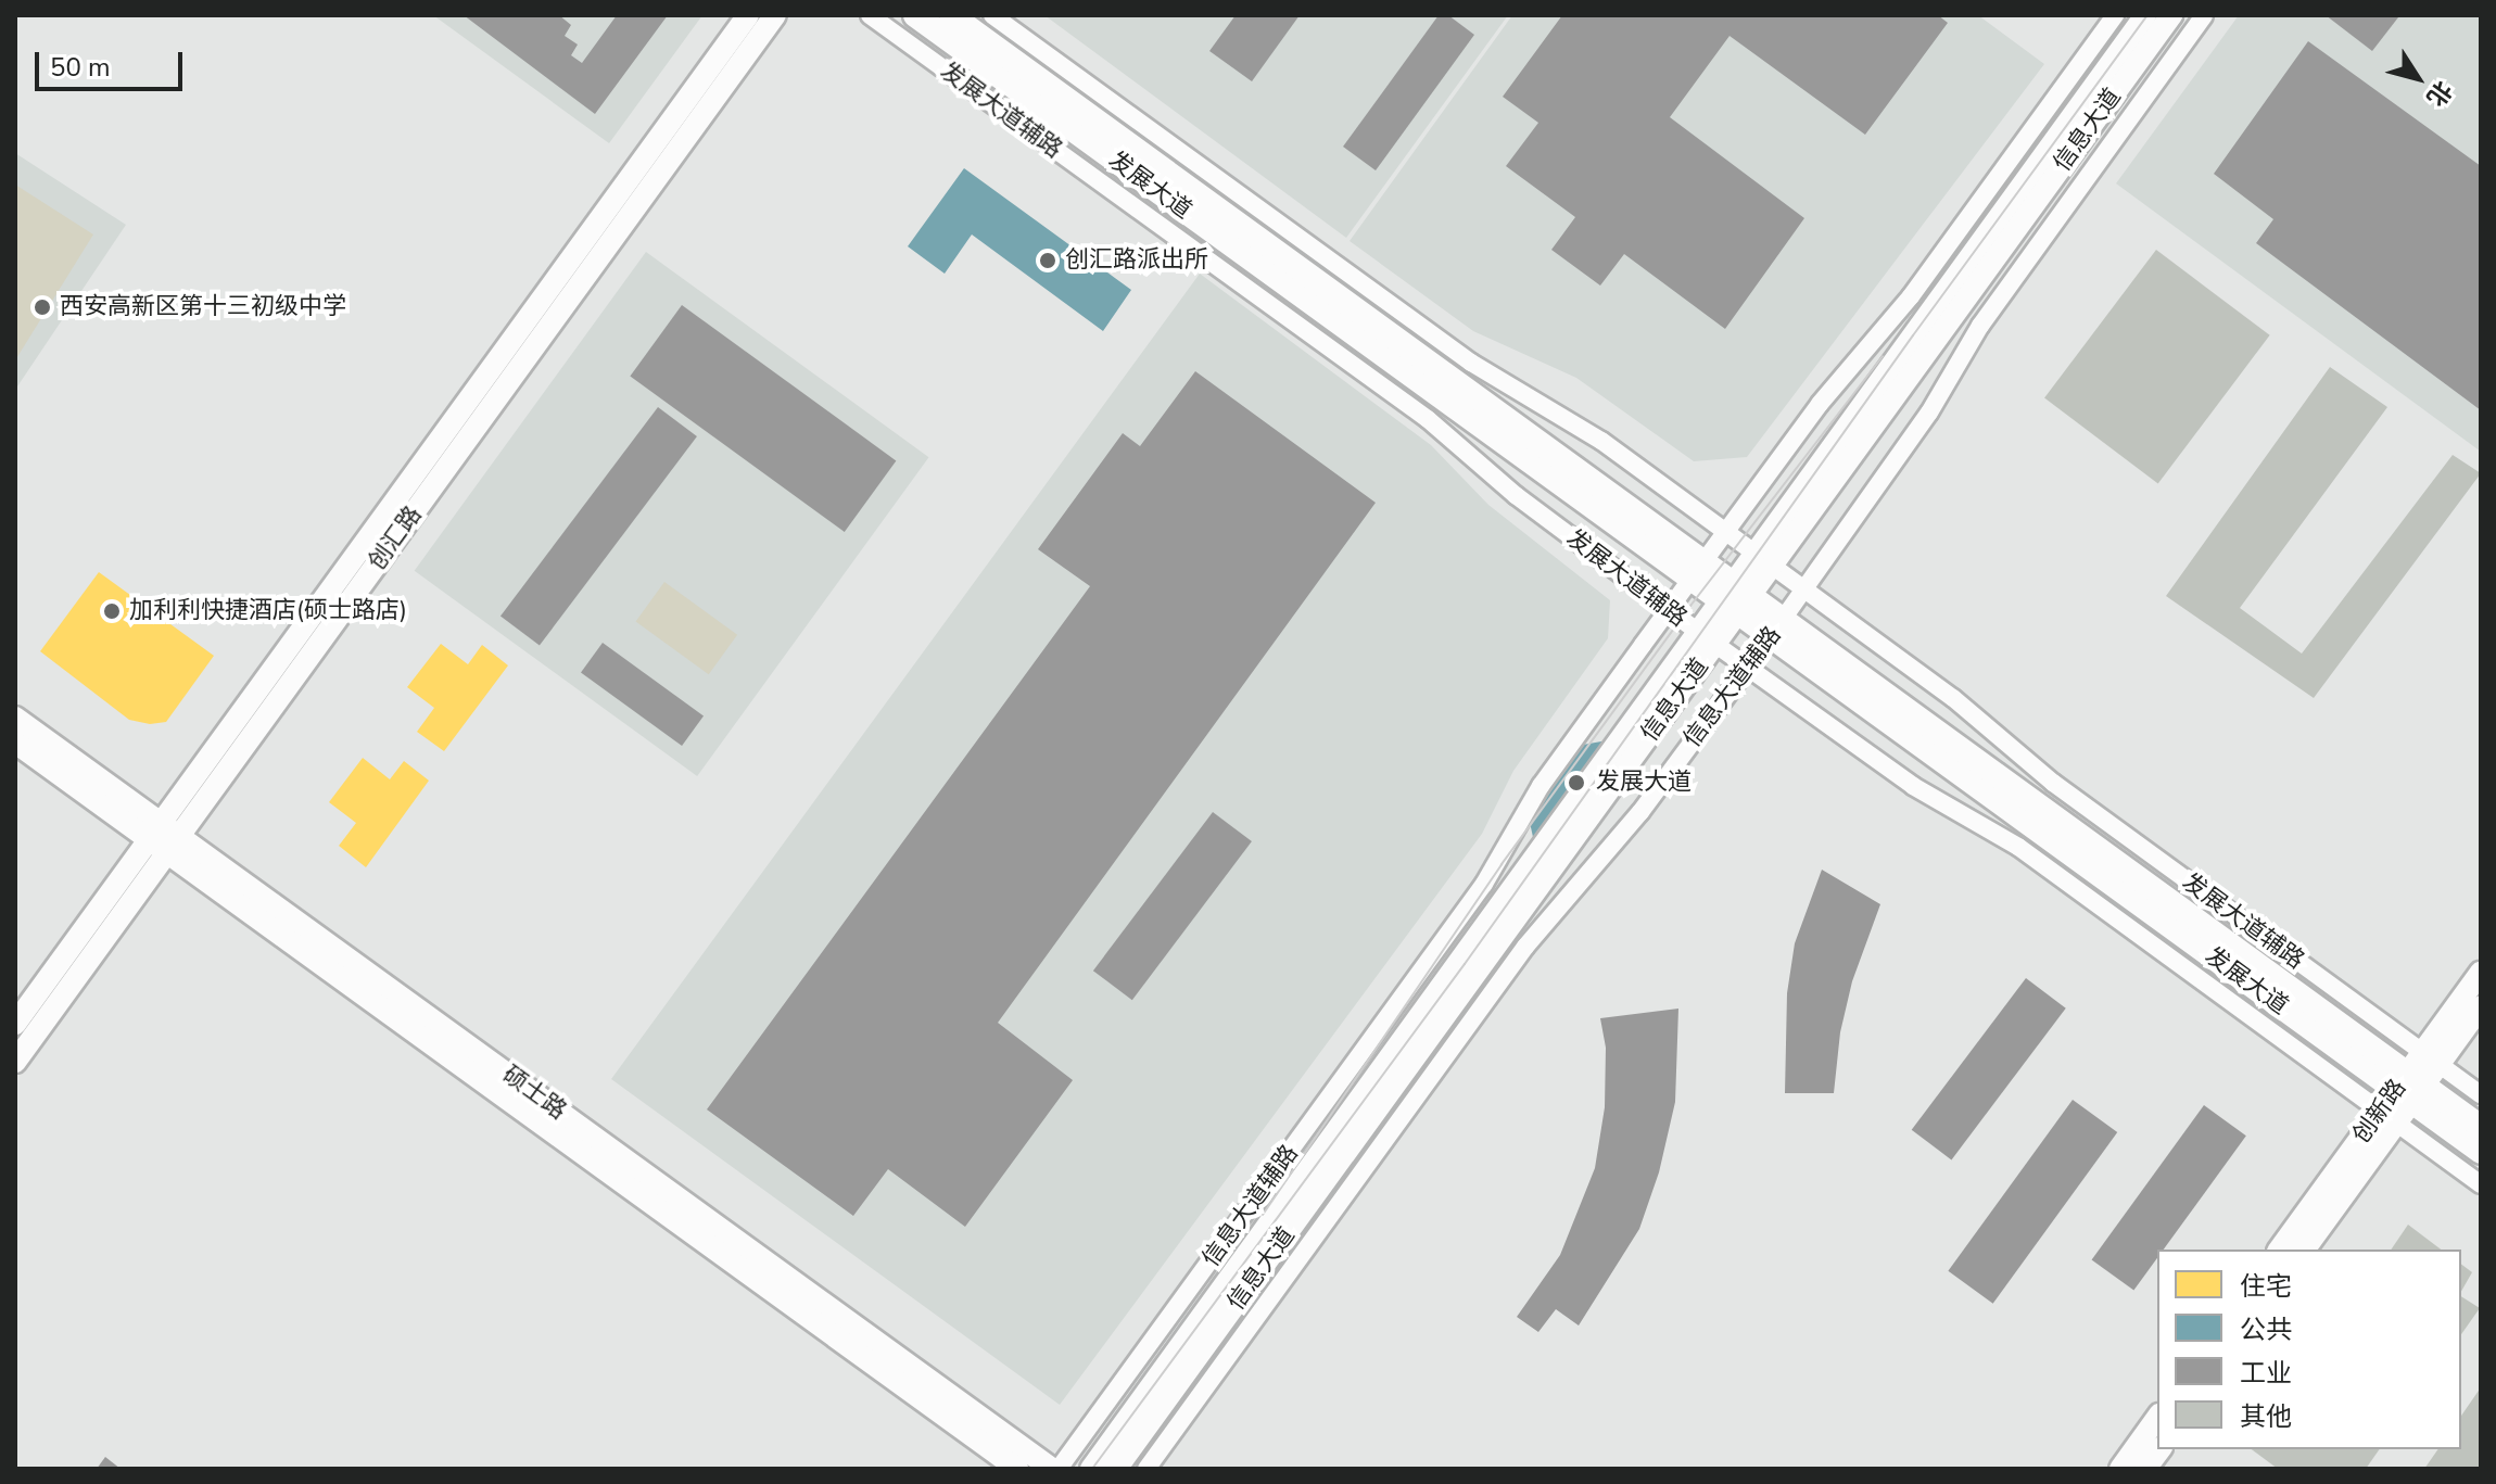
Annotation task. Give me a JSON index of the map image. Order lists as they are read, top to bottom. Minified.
{"streets":{"main road":["发展大道"],"street":["发展大道辅路","信息大道","创汇路","信息大道辅路","硕士路","创新路"]},"crossings":[["发展大道辅路","信息大道"],["发展大道辅路","信息大道辅路"],["发展大道辅路","创新路"],["信息大道","发展大道"],["发展大道","信息大道辅路"],["发展大道","创新路"],["创汇路","硕士路"]],"places":["创汇路派出所","西安高新区第十三初级中学","加利利快捷酒店(硕士路店)","发展大道"],"legend":["住宅","公共","工业","其他"],"scale_bar":"50 m","north":"bottom right"}
